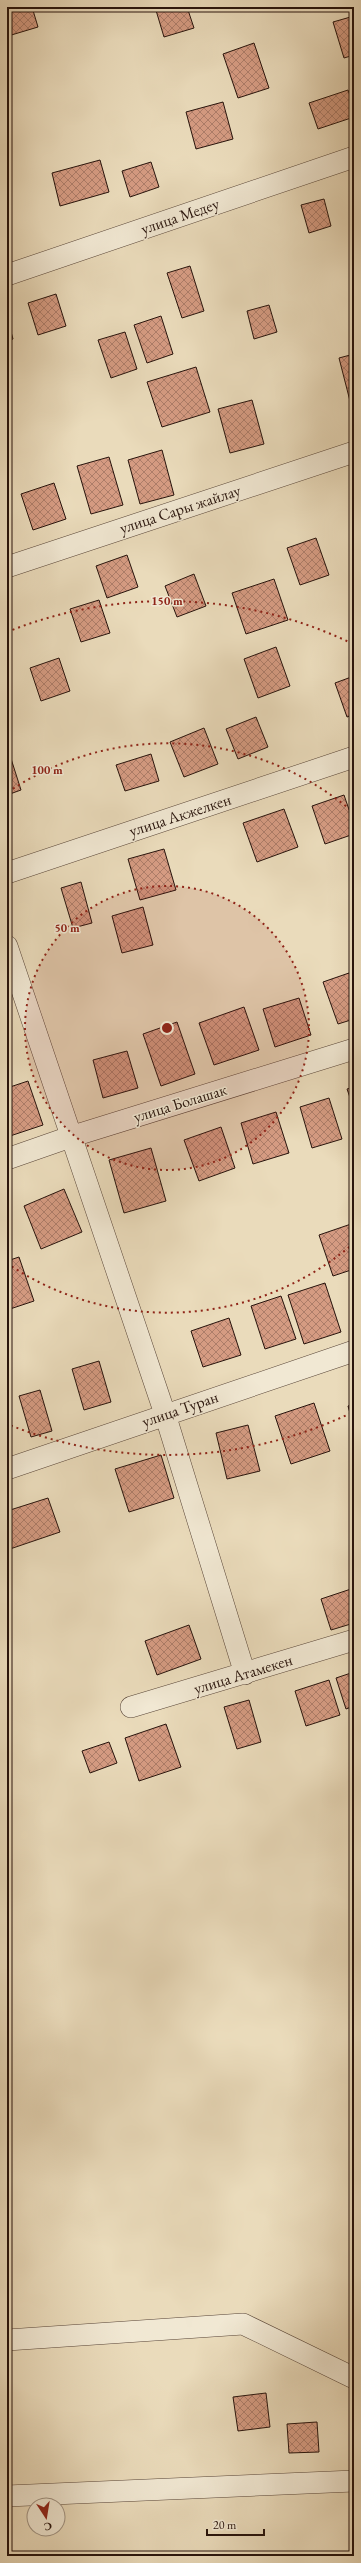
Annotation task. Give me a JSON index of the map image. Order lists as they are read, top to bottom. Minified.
{"streets":{"street":["улица Медеу","улица Сары жайлау","улица Акжелкен","улица Болашак","улица Туран","улица Атамекен"]},"scale_bar":"20 m","north":"bottom","rings":["150 m","100 m","50 m"]}
